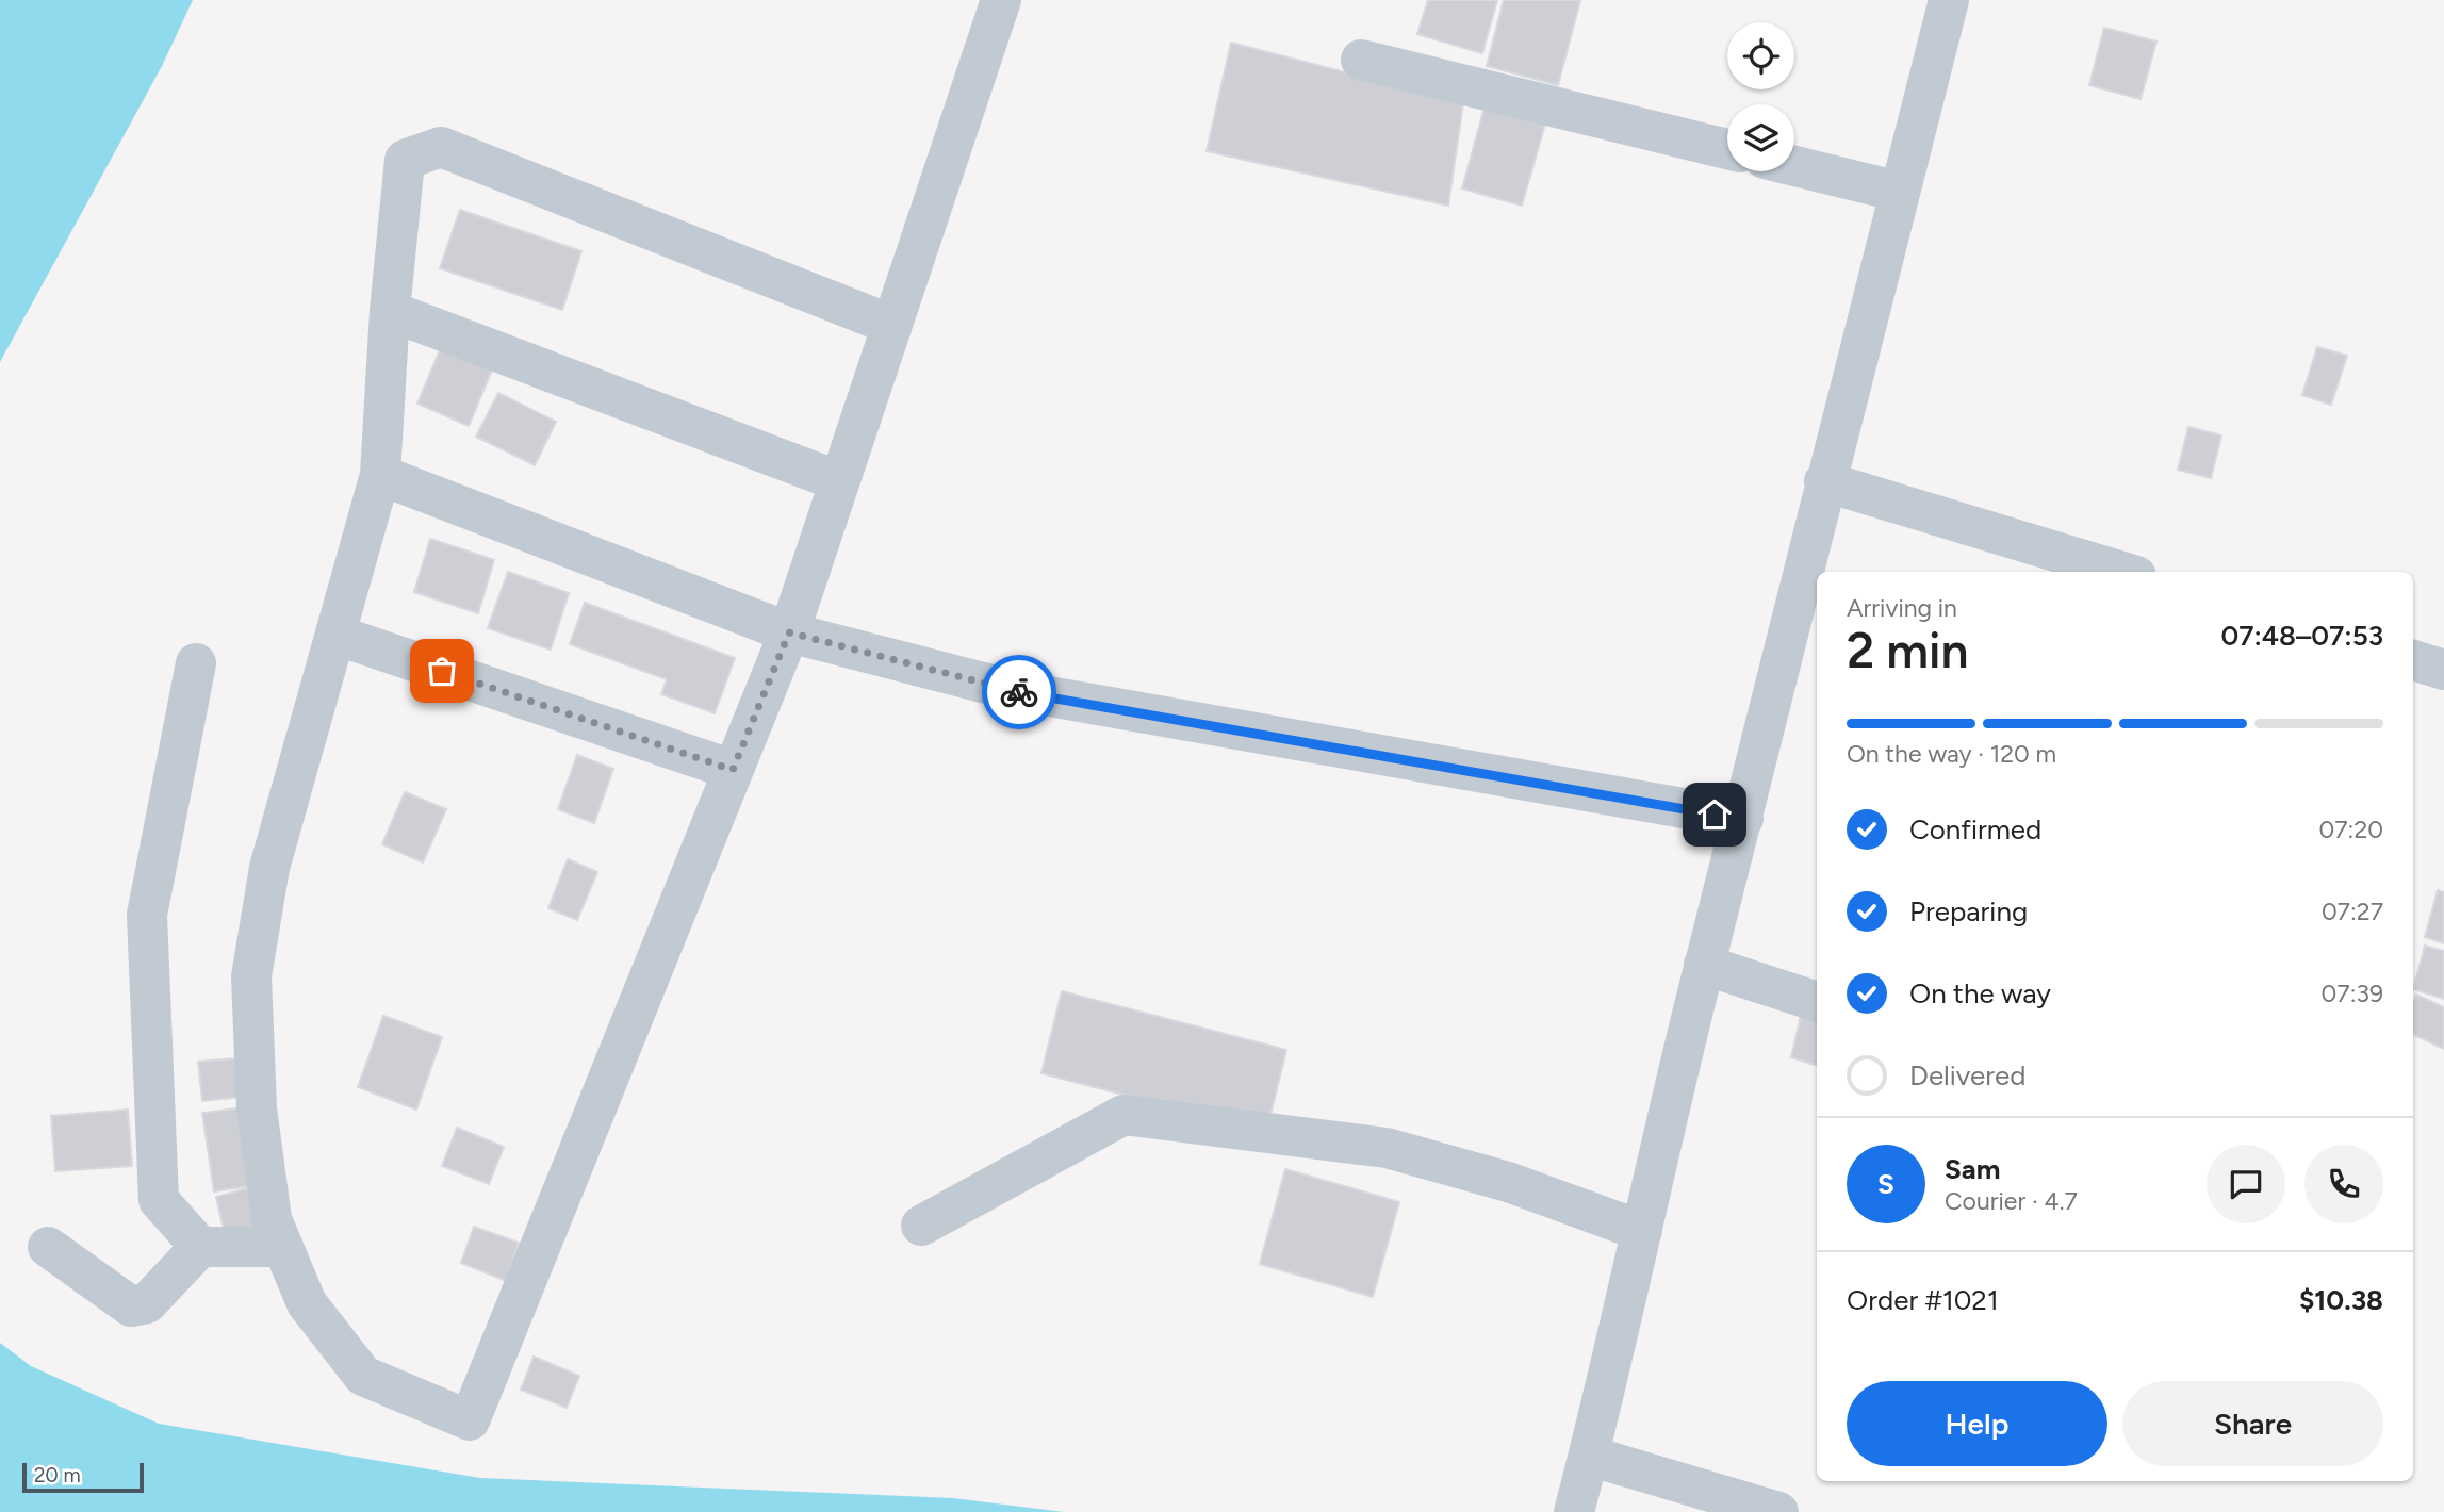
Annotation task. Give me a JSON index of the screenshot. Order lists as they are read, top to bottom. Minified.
{"scale_bar":"20 m","page":{"heading":["2 min","Arriving in","07:48–07:53"],"panel":["Sam","Courier · 4.7","Order #1021","$10.38"],"bar":"On the way · 120 m","list":[["Confirmed","07:20"],["Preparing","07:27"],["On the way","07:39"],"Delivered"],"round":"S","buttons":["Help","Share"],"scale":"20 m"}}
